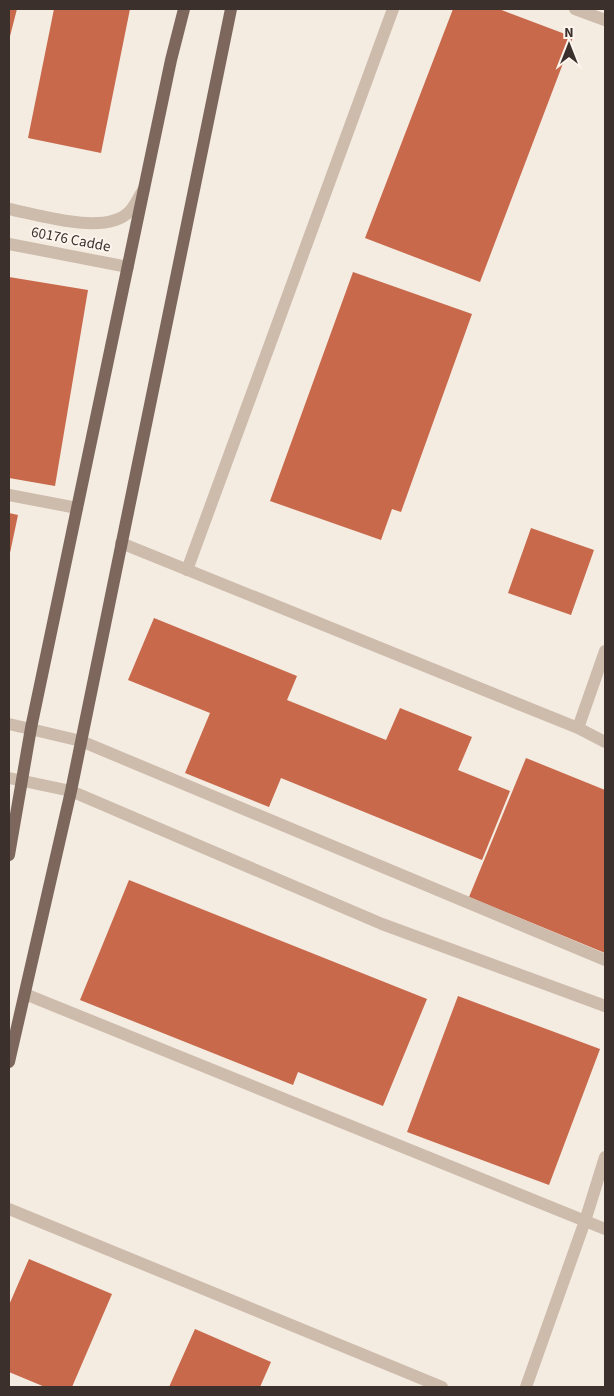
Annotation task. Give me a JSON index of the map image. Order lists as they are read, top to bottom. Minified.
{"streets":{"street":["60176 Cadde"]},"north":"top"}
